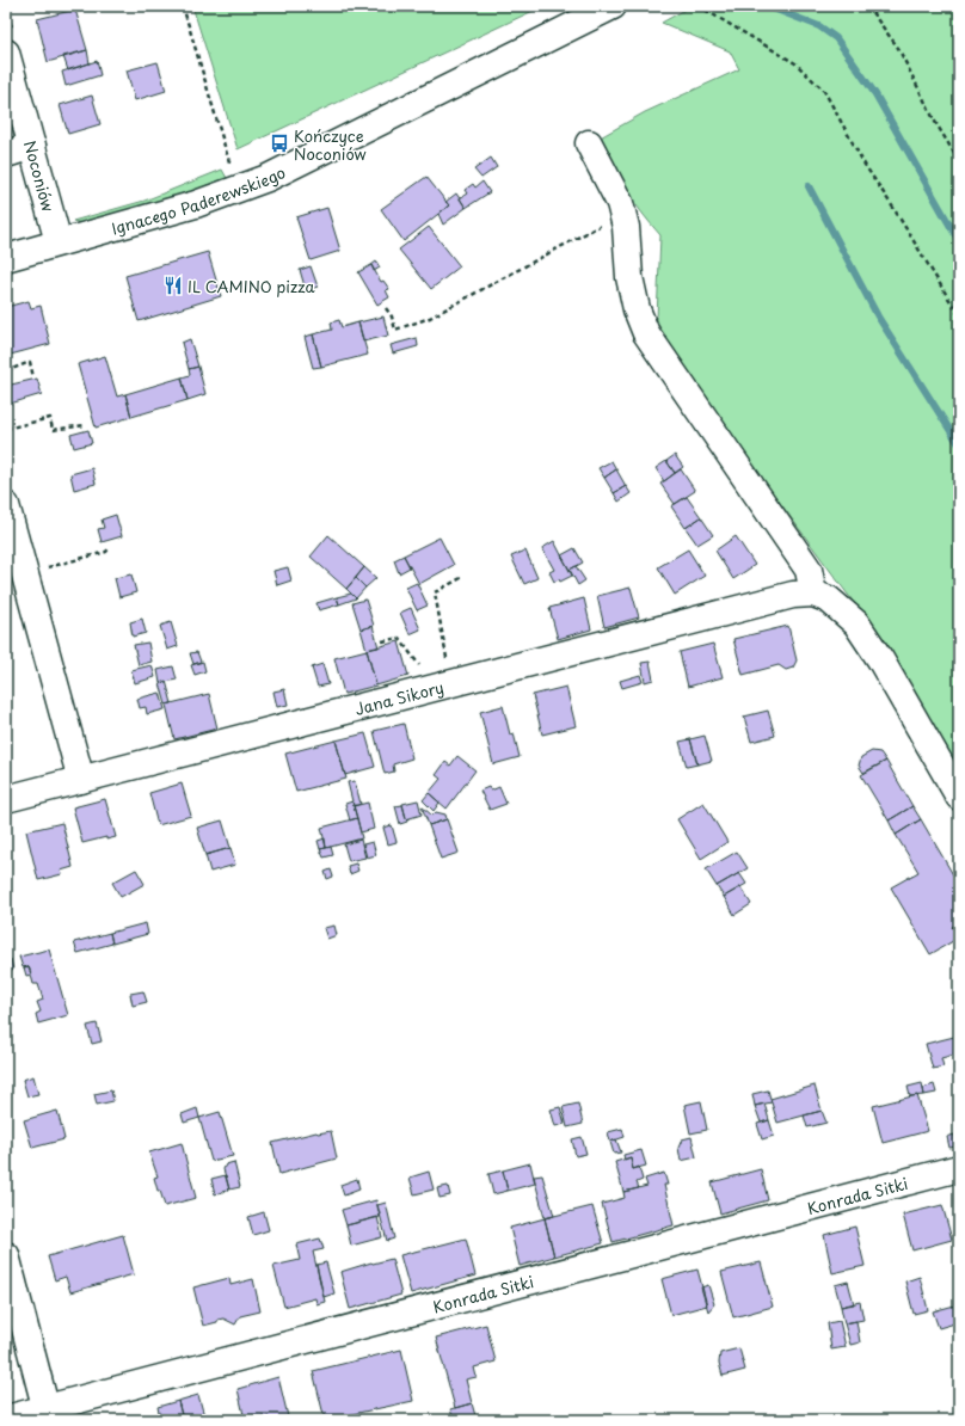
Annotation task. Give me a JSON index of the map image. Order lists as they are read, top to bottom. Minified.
{"streets":{"street":["Noconiów","Ignacego Paderewskiego","Jana Sikory","Konrada Sitki"]},"crossings":[["Noconiów","Ignacego Paderewskiego"]],"places":{"bus stop":["Kończyce Noconiów"],"restaurant":["IL CAMINO pizza"]}}
